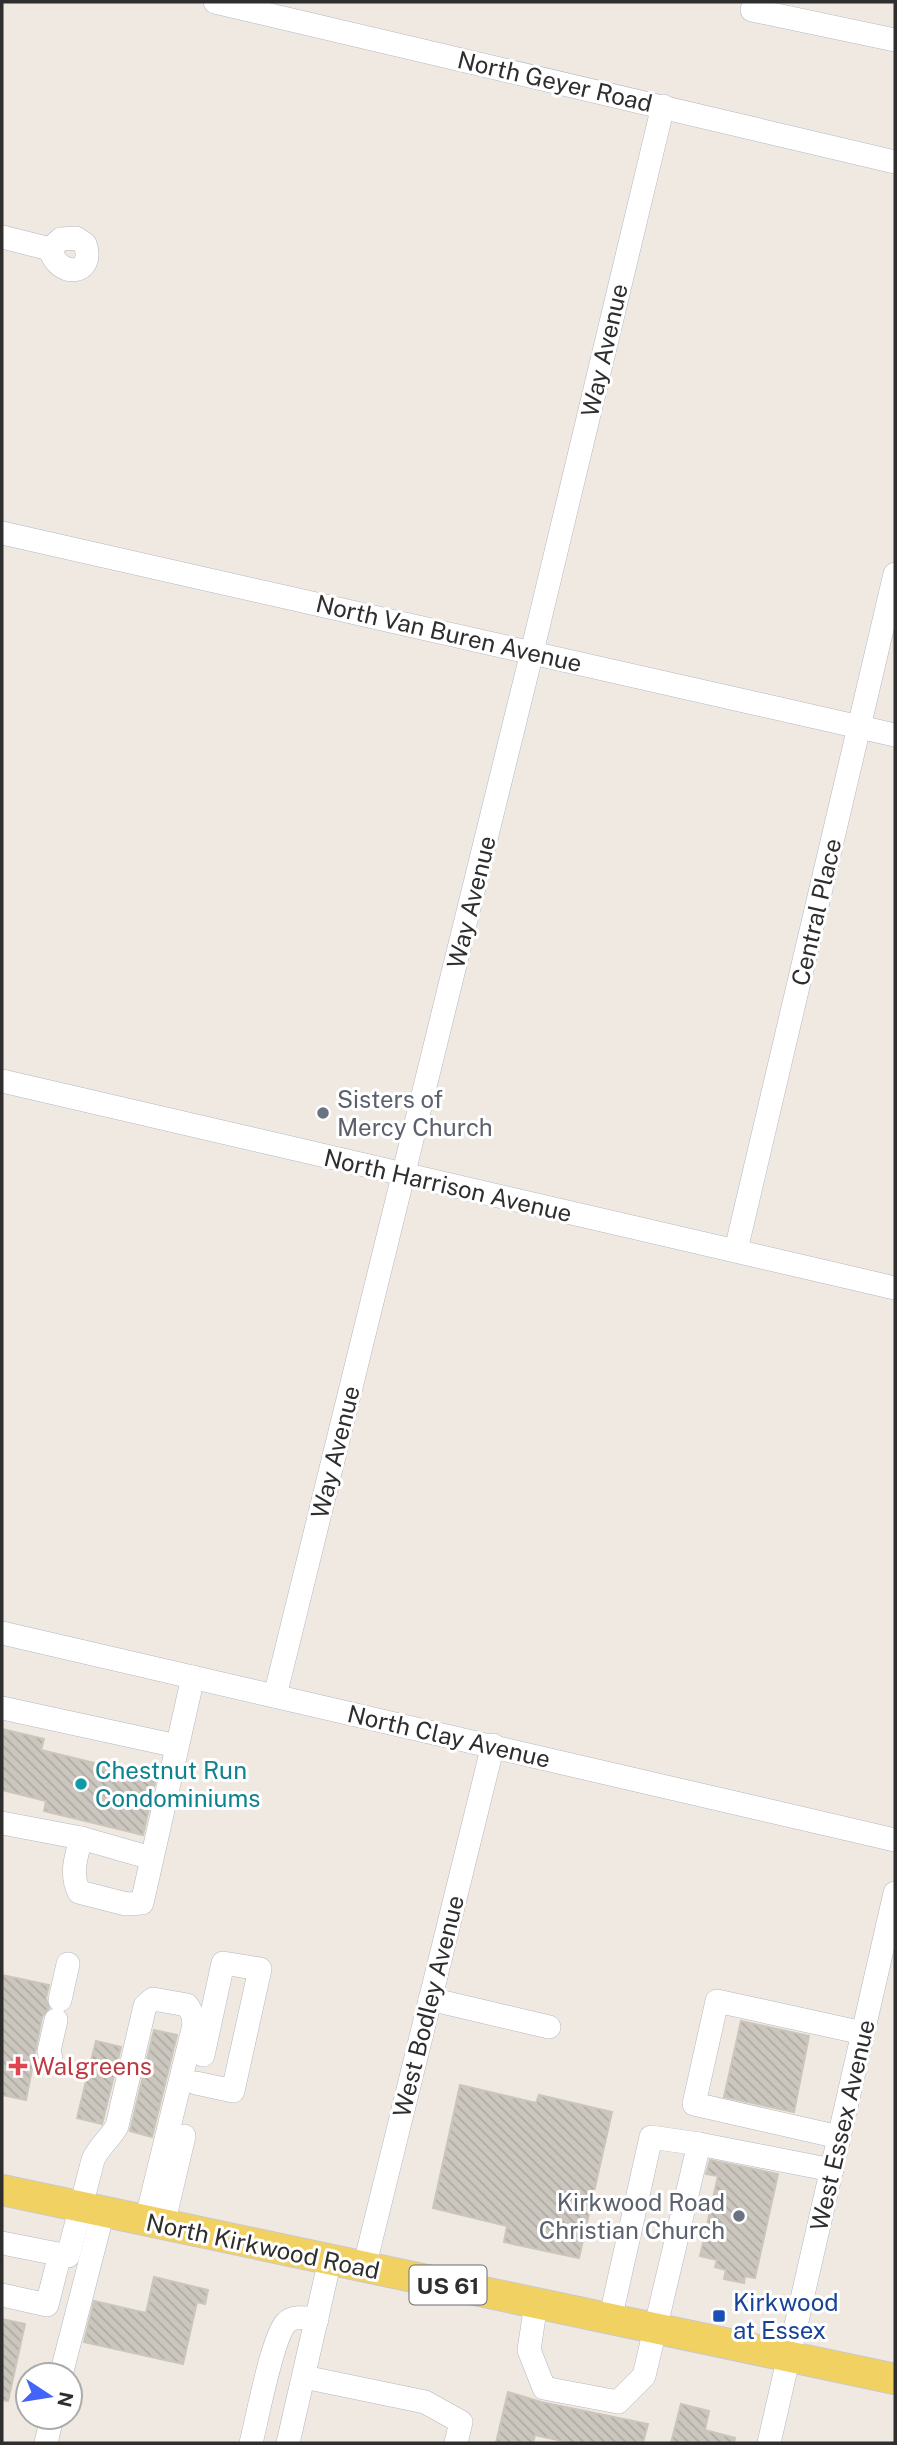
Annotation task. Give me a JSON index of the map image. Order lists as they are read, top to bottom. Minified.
{"streets":{"main road":["North Kirkwood Road","US 61"],"street":["North Geyer Road","Way Avenue","North Van Buren Avenue","Central Place","North Harrison Avenue","North Clay Avenue","West Bodley Avenue","West Essex Avenue"]},"crossings":[["North Geyer Road","Way Avenue"],["Way Avenue","North Van Buren Avenue"],["Way Avenue","North Harrison Avenue"],["Way Avenue","North Clay Avenue"],["North Van Buren Avenue","Central Place"],["Central Place","North Harrison Avenue"],["North Clay Avenue","West Bodley Avenue"],["West Bodley Avenue","North Kirkwood Road"],["West Essex Avenue","North Kirkwood Road"]],"places":{"other":["Sisters of Mercy Church","Chestnut Run Condominiums","Kirkwood Road Christian Church"],"health":["Walgreens"],"transit":["Kirkwood at Essex"]},"north":"right"}
